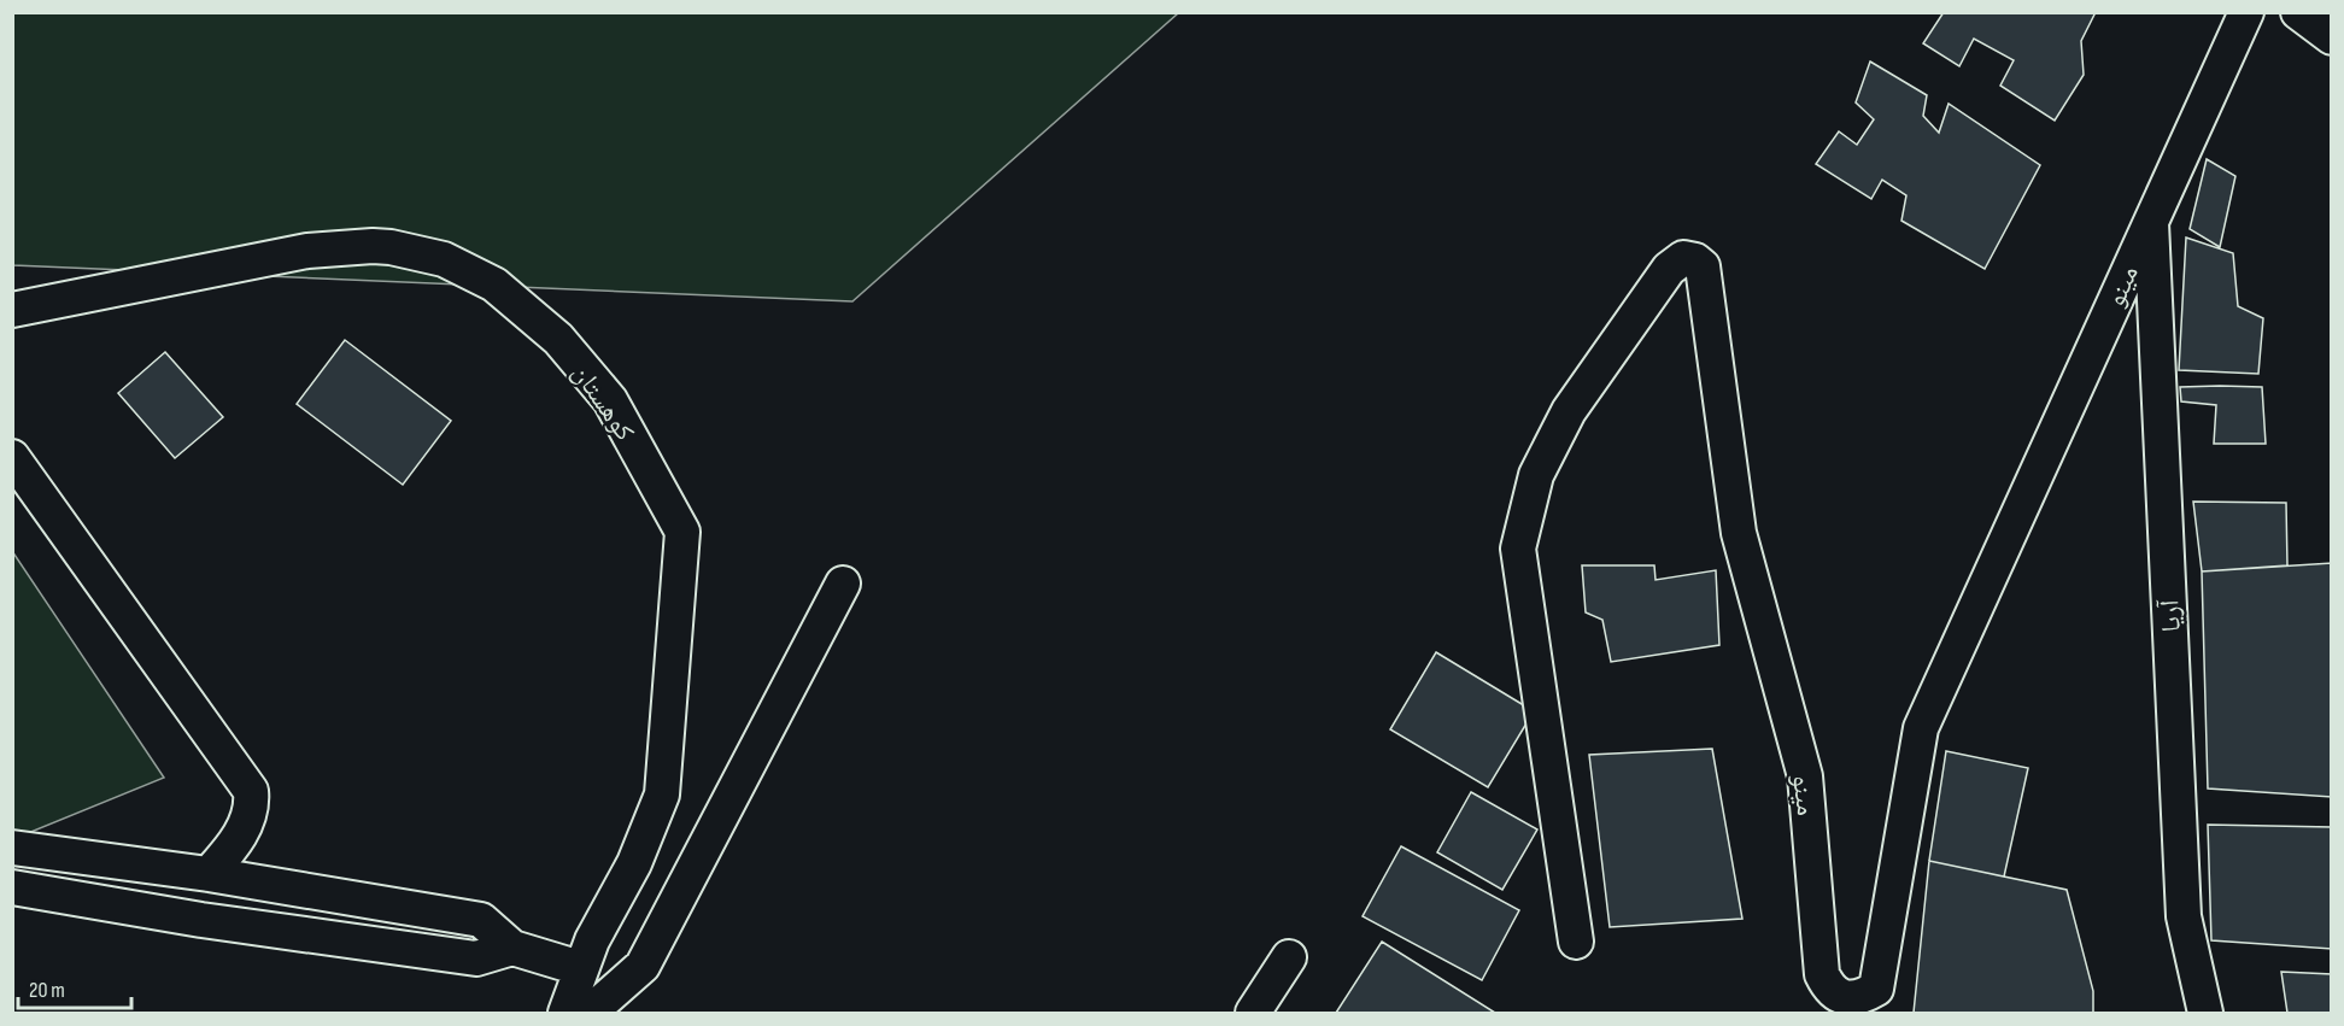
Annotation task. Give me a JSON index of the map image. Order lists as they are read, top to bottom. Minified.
{"streets":{"street":["مینو","کوهستان","آریا"]},"crossings":[["مینو","آریا"]],"scale_bar":"20 m"}
